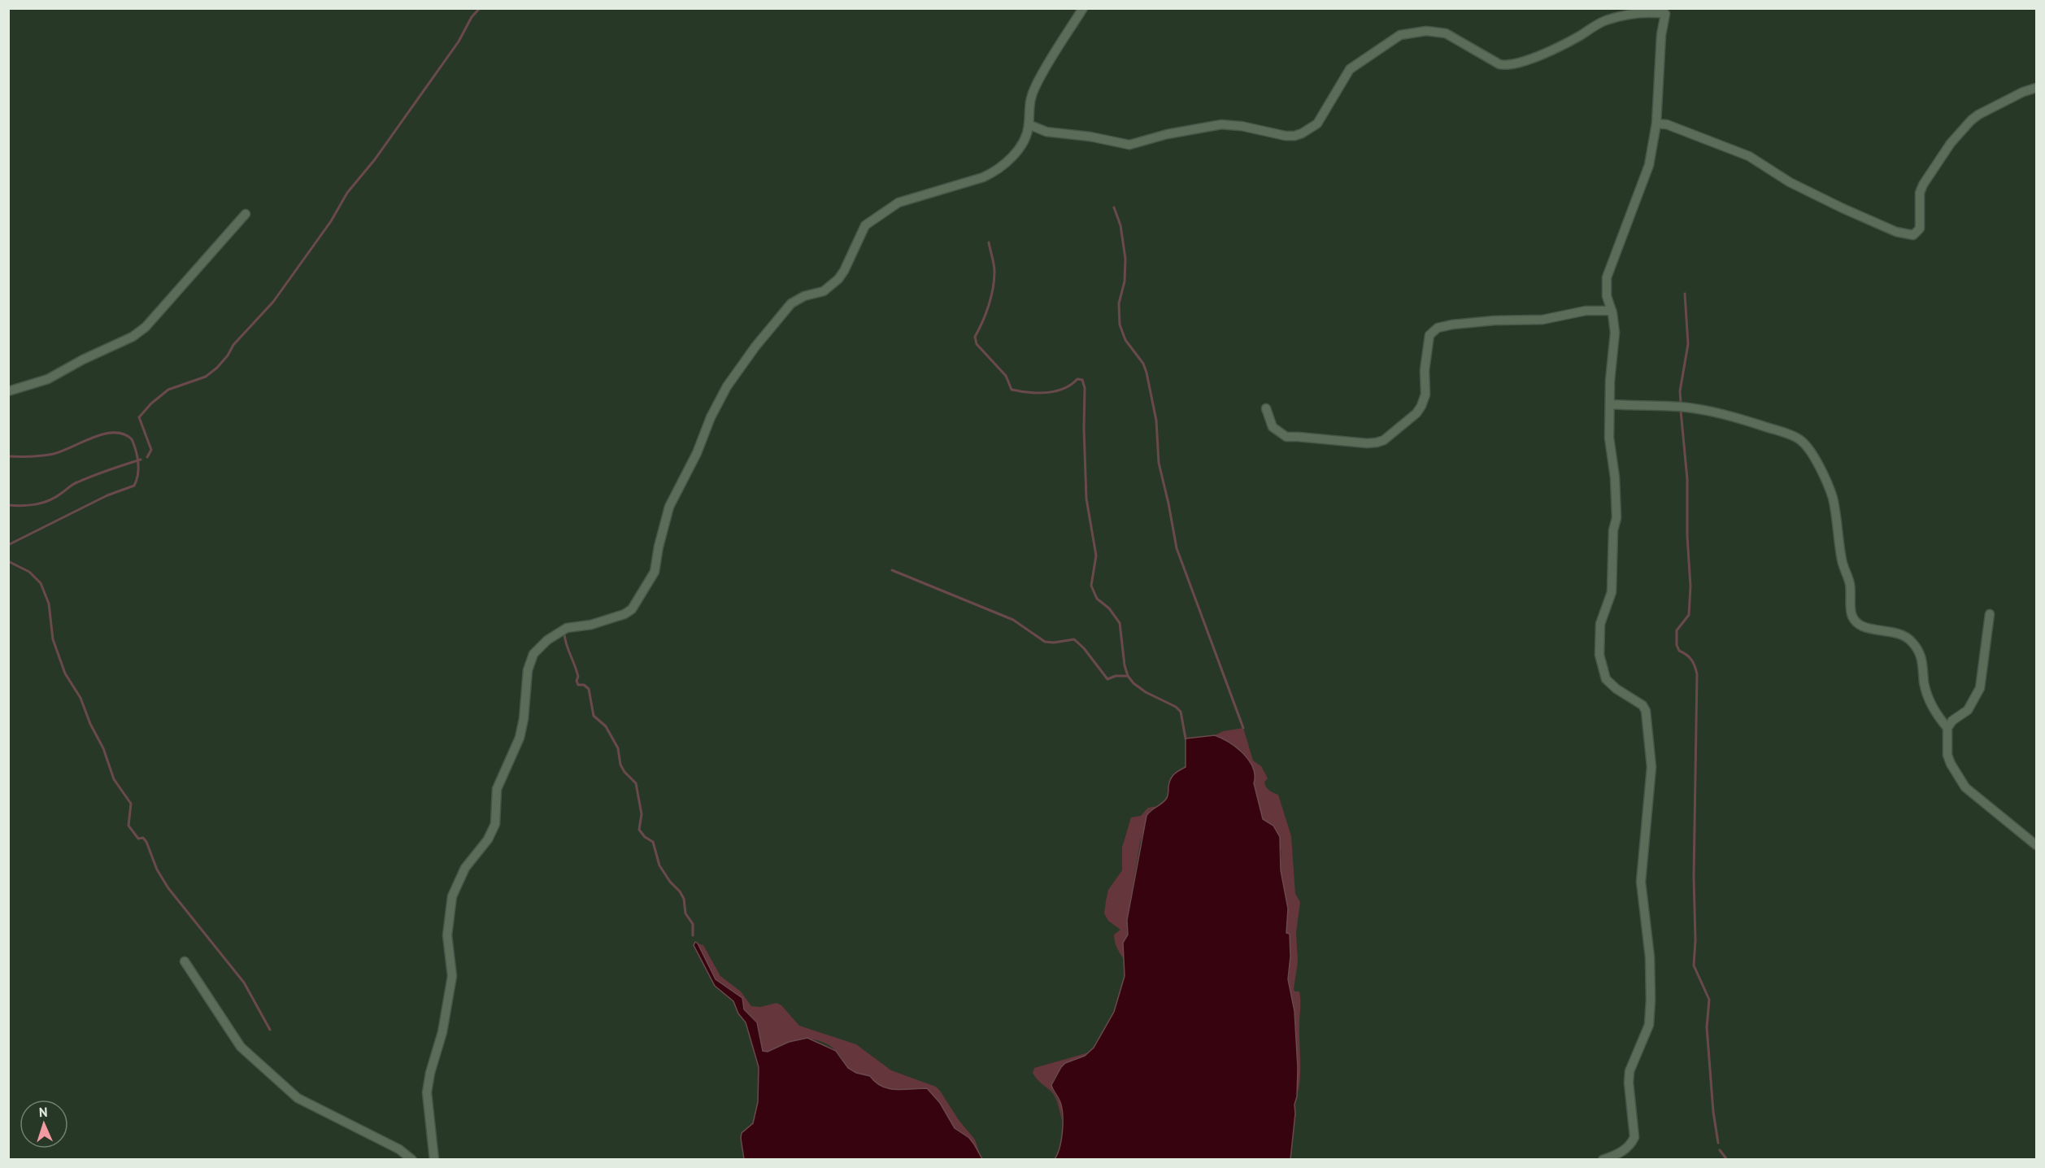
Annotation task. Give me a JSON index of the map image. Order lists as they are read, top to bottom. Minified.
{"north":"top"}
